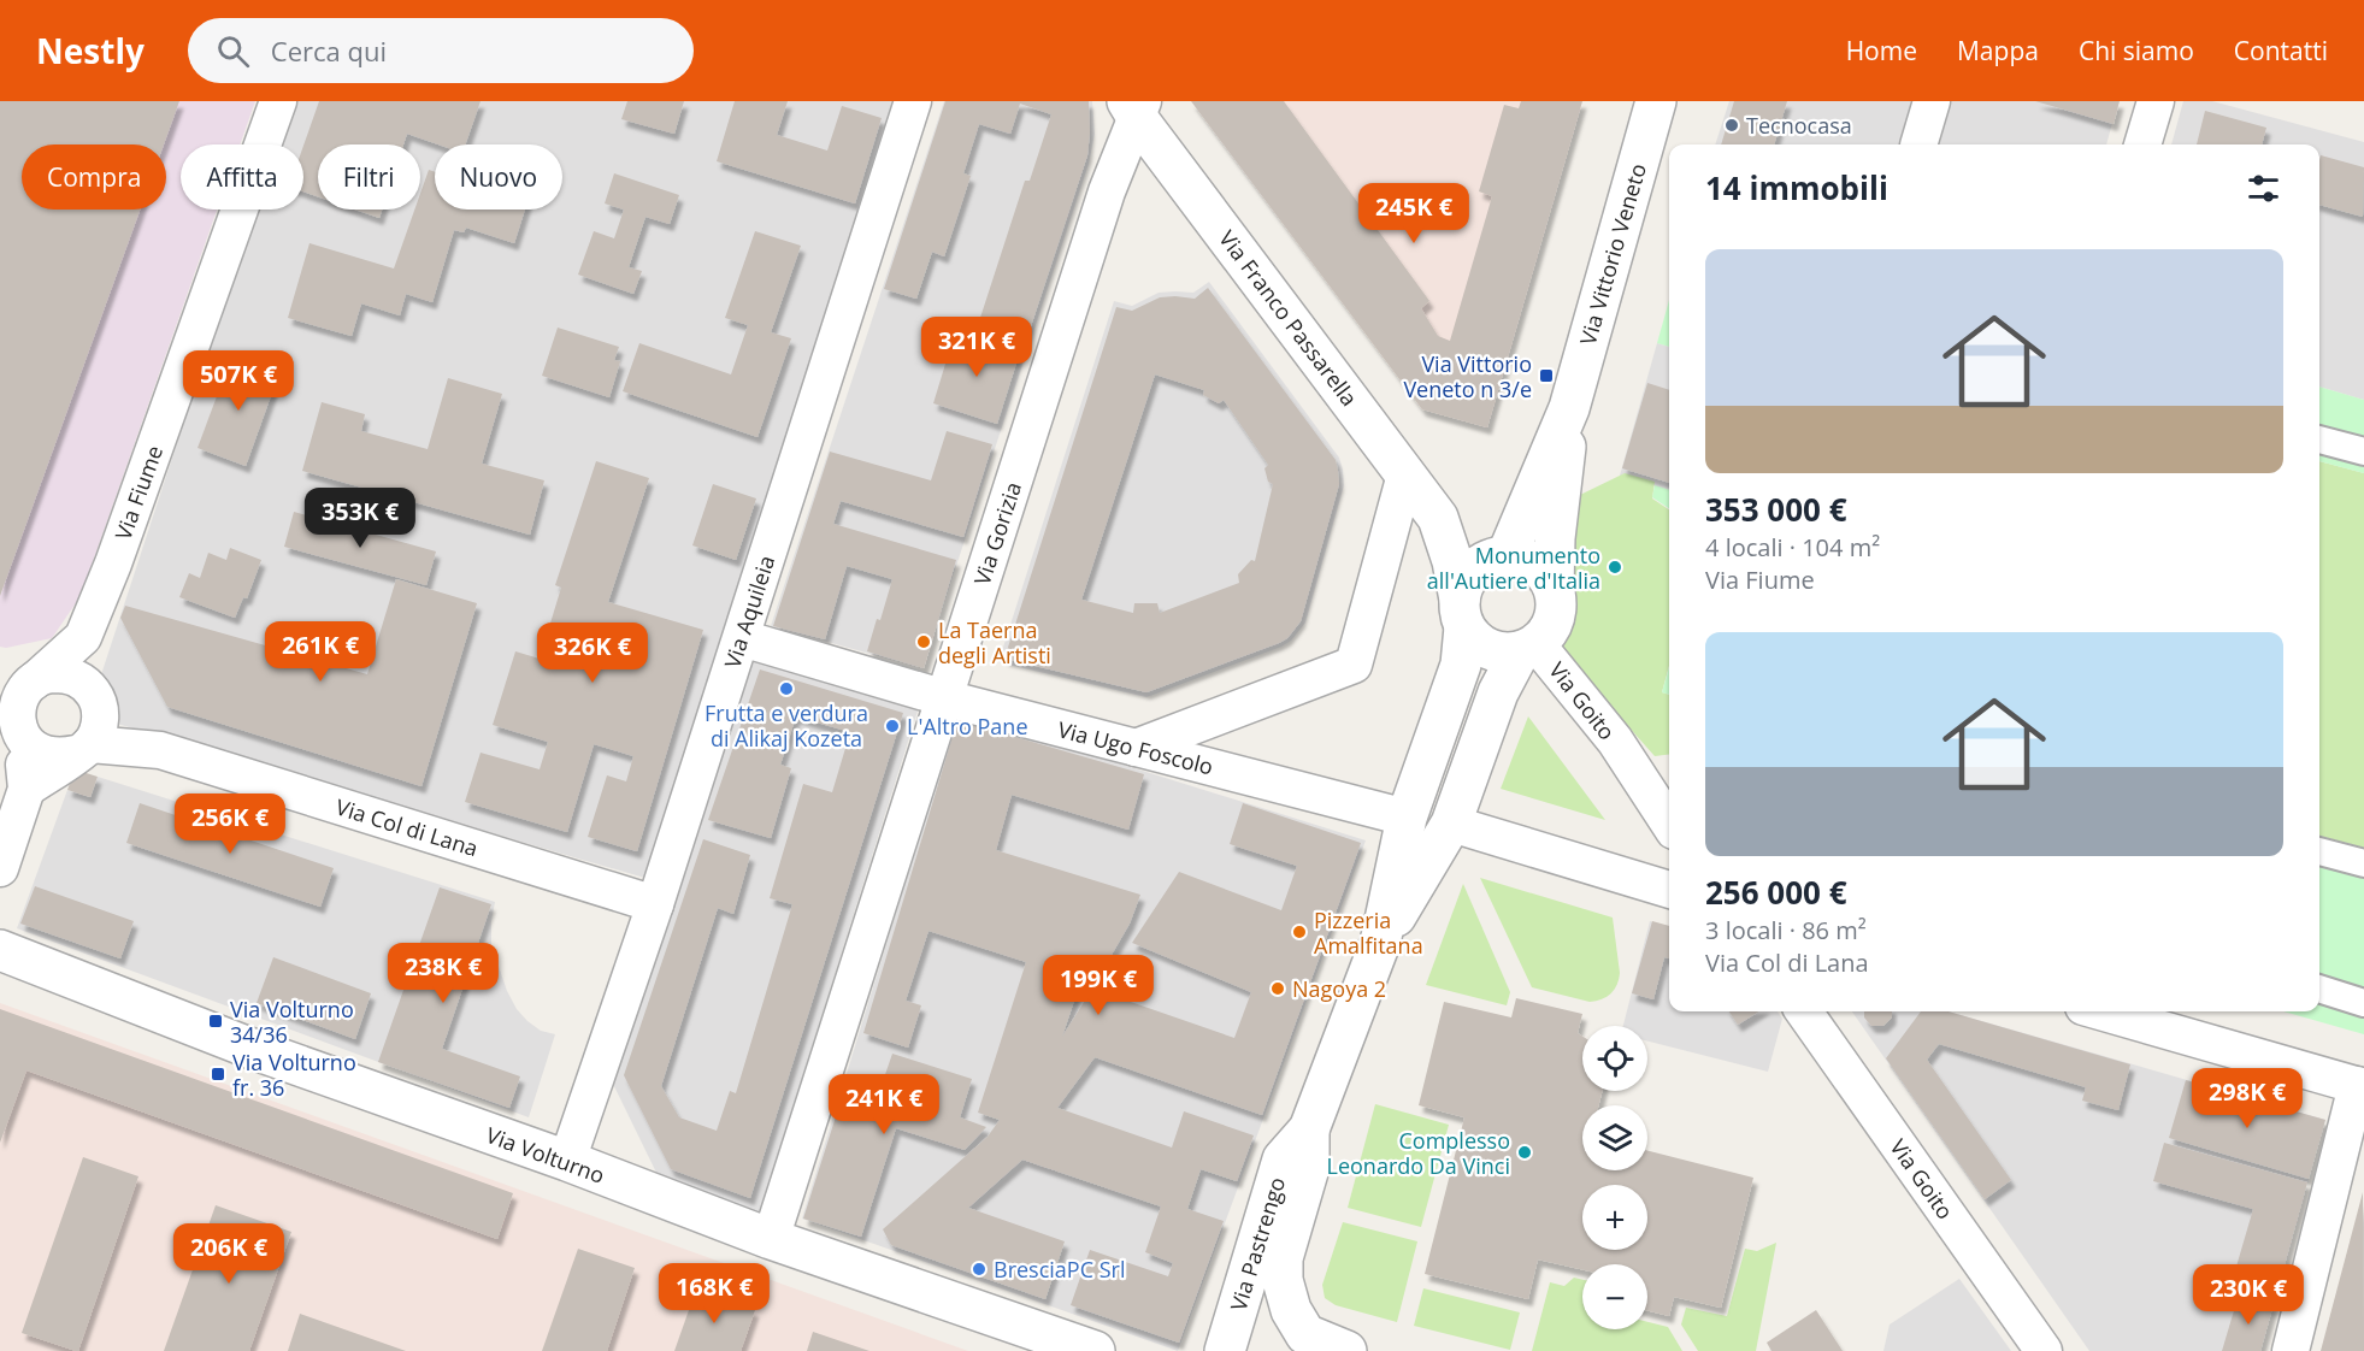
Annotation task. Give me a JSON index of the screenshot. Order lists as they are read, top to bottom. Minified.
{"streets":{"street":["Via Vittorio Veneto","Via Franco Passarella","Via Fiume","Via Gorizia","Via Aquileia","Via Goito","Via Ugo Foscolo","Via Col di Lana","Via Volturno","Via Pastrengo"]},"crossings":[["Via Vittorio Veneto","Via Franco Passarella"],["Via Vittorio Veneto","Via Goito"],["Via Vittorio Veneto","Via Pastrengo"],["Via Franco Passarella","Via Gorizia"],["Via Franco Passarella","Via Goito"],["Via Franco Passarella","Via Pastrengo"],["Via Fiume","Via Col di Lana"],["Via Gorizia","Via Ugo Foscolo"],["Via Gorizia","Via Volturno"],["Via Aquileia","Via Ugo Foscolo"],["Via Aquileia","Via Col di Lana"],["Via Aquileia","Via Volturno"],["Via Goito","Via Pastrengo"],["Via Ugo Foscolo","Via Pastrengo"]],"places":{"other":["Tecnocasa","Monumento all'Autiere d'Italia","La Taerna degli Artisti","Frutta e verdura di Alikaj Kozeta","L'Altro Pane","Pizzeria Amalfitana","Nagoya 2","Complesso Leonardo Da Vinci","BresciaPC Srl"],"transit":["Via Vittorio Veneto n 3/e","Via Volturno 34/36","Via Volturno fr. 36"]},"page":{"header":"Nestly","search":"Cerca qui","nav":["Home","Mappa","Chi siamo","Contatti"],"chip":["Compra","Affitta","Filtri","Nuovo"],"heading":"14 immobili","price":["245K €","321K €","507K €","353K €","261K €","326K €","256K €","238K €","199K €","298K €","241K €","206K €","168K €","230K €"],"list":[{"name":"353 000 €","note":"4 locali · 104 m² · Via Fiume"},{"name":"256 000 €","note":"3 locali · 86 m² · Via Col di Lana"}],"map_buttons":["+","−"]}}
